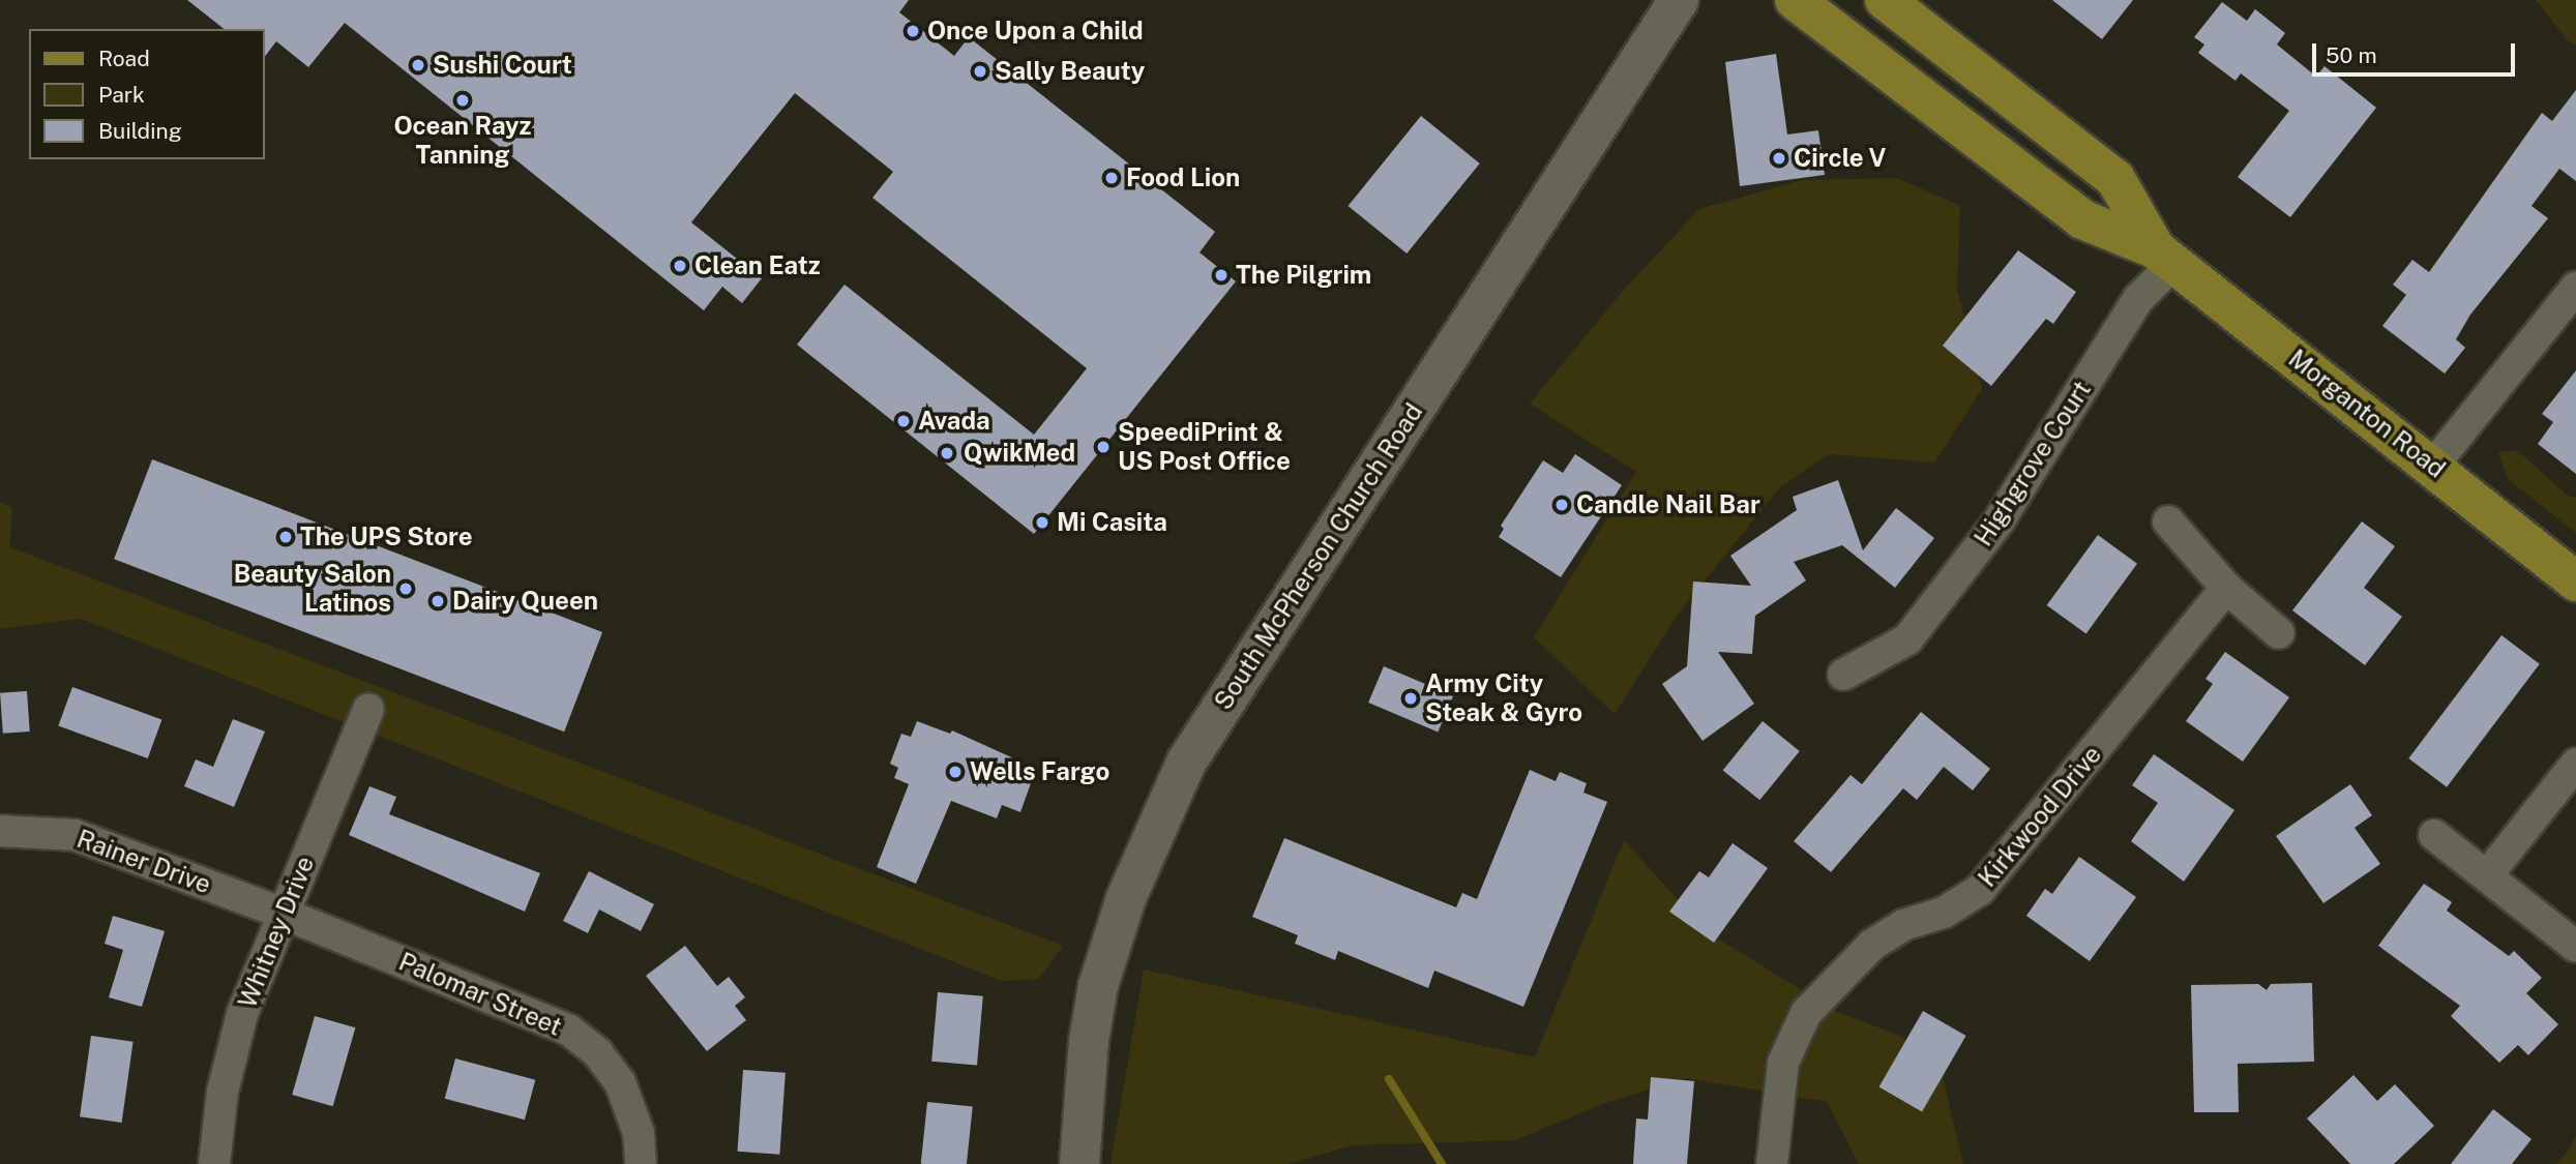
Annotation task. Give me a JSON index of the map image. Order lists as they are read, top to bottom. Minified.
{"streets":{"main road":["Morganton Road","South McPherson Church Road"],"street":["Highgrove Court","Kirkwood Drive","Rainer Drive","Whitney Drive","Palomar Street"]},"crossings":[["Morganton Road","Highgrove Court"],["Rainer Drive","Whitney Drive"],["Rainer Drive","Palomar Street"],["Whitney Drive","Palomar Street"]],"places":["Once Upon a Child","Sushi Court","Sally Beauty","Ocean Rayz Tanning","Circle V","Food Lion","Clean Eatz","The Pilgrim","Avada","SpeediPrint & US Post Office","QwikMed","Candle Nail Bar","Mi Casita","The UPS Store","Beauty Salon Latinos","Dairy Queen","Army City Steak & Gyro","Wells Fargo"],"legend":["Road","Park","Building"],"scale_bar":"50 m"}
